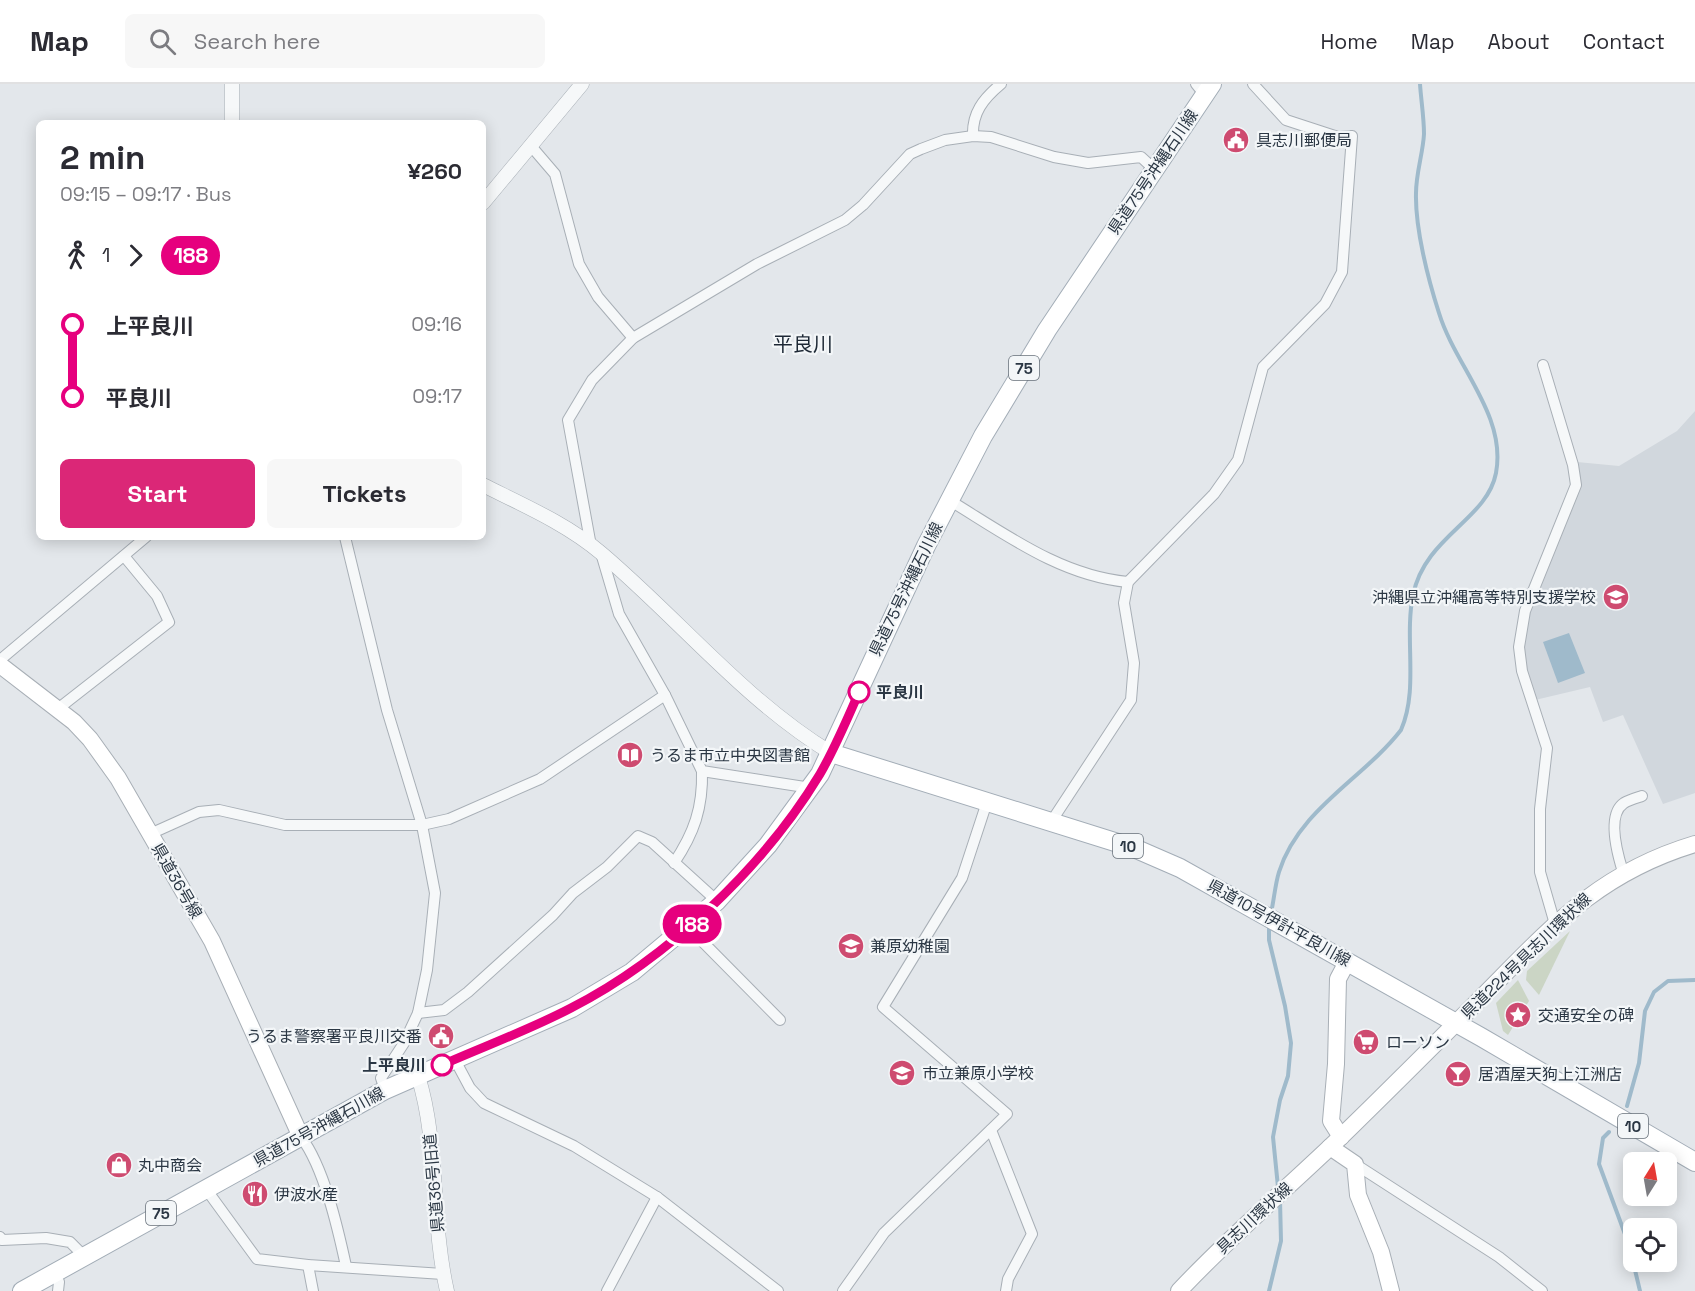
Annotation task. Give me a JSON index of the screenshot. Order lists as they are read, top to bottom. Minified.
{"streets":{"main road":["県道75号沖縄石川線","75","10","県道36号線","県道10号伊計平良川線","県道224号具志川環状線","具志川環状線"],"street":["県道36号旧道"]},"crossings":[["県道75号沖縄石川線","県道36号線"],["県道75号沖縄石川線","県道10号伊計平良川線"],["県道75号沖縄石川線","県道36号旧道"],["県道10号伊計平良川線","県道224号具志川環状線"],["県道10号伊計平良川線","具志川環状線"],["県道224号具志川環状線","具志川環状線"]],"districts":["平良川"],"places":{"public building":["具志川郵便局","うるま警察署平良川交番"],"school or university":["沖縄県立沖縄高等特別支援学校","兼原幼稚園","市立兼原小学校"],"other":["平良川","上平良川"],"library":["うるま市立中央図書館"],"place":["交通安全の碑"],"supermarket":["ローソン"],"bar":["居酒屋天狗上江洲店"],"shop":["丸中商会"],"restaurant":["伊波水産"]},"lines":["bus line 188"],"north":"top","page":{"header":"Map","search":"Search here","nav":["Home","Map","About","Contact"],"on_map":"188","heading":["2 min","09:15 – 09:17 · Bus","¥260"],"legs":["1","188"],"list":[{"name":"上平良川","value":"09:16"},{"name":"平良川","value":"09:17"}],"buttons":["Start","Tickets"]}}
